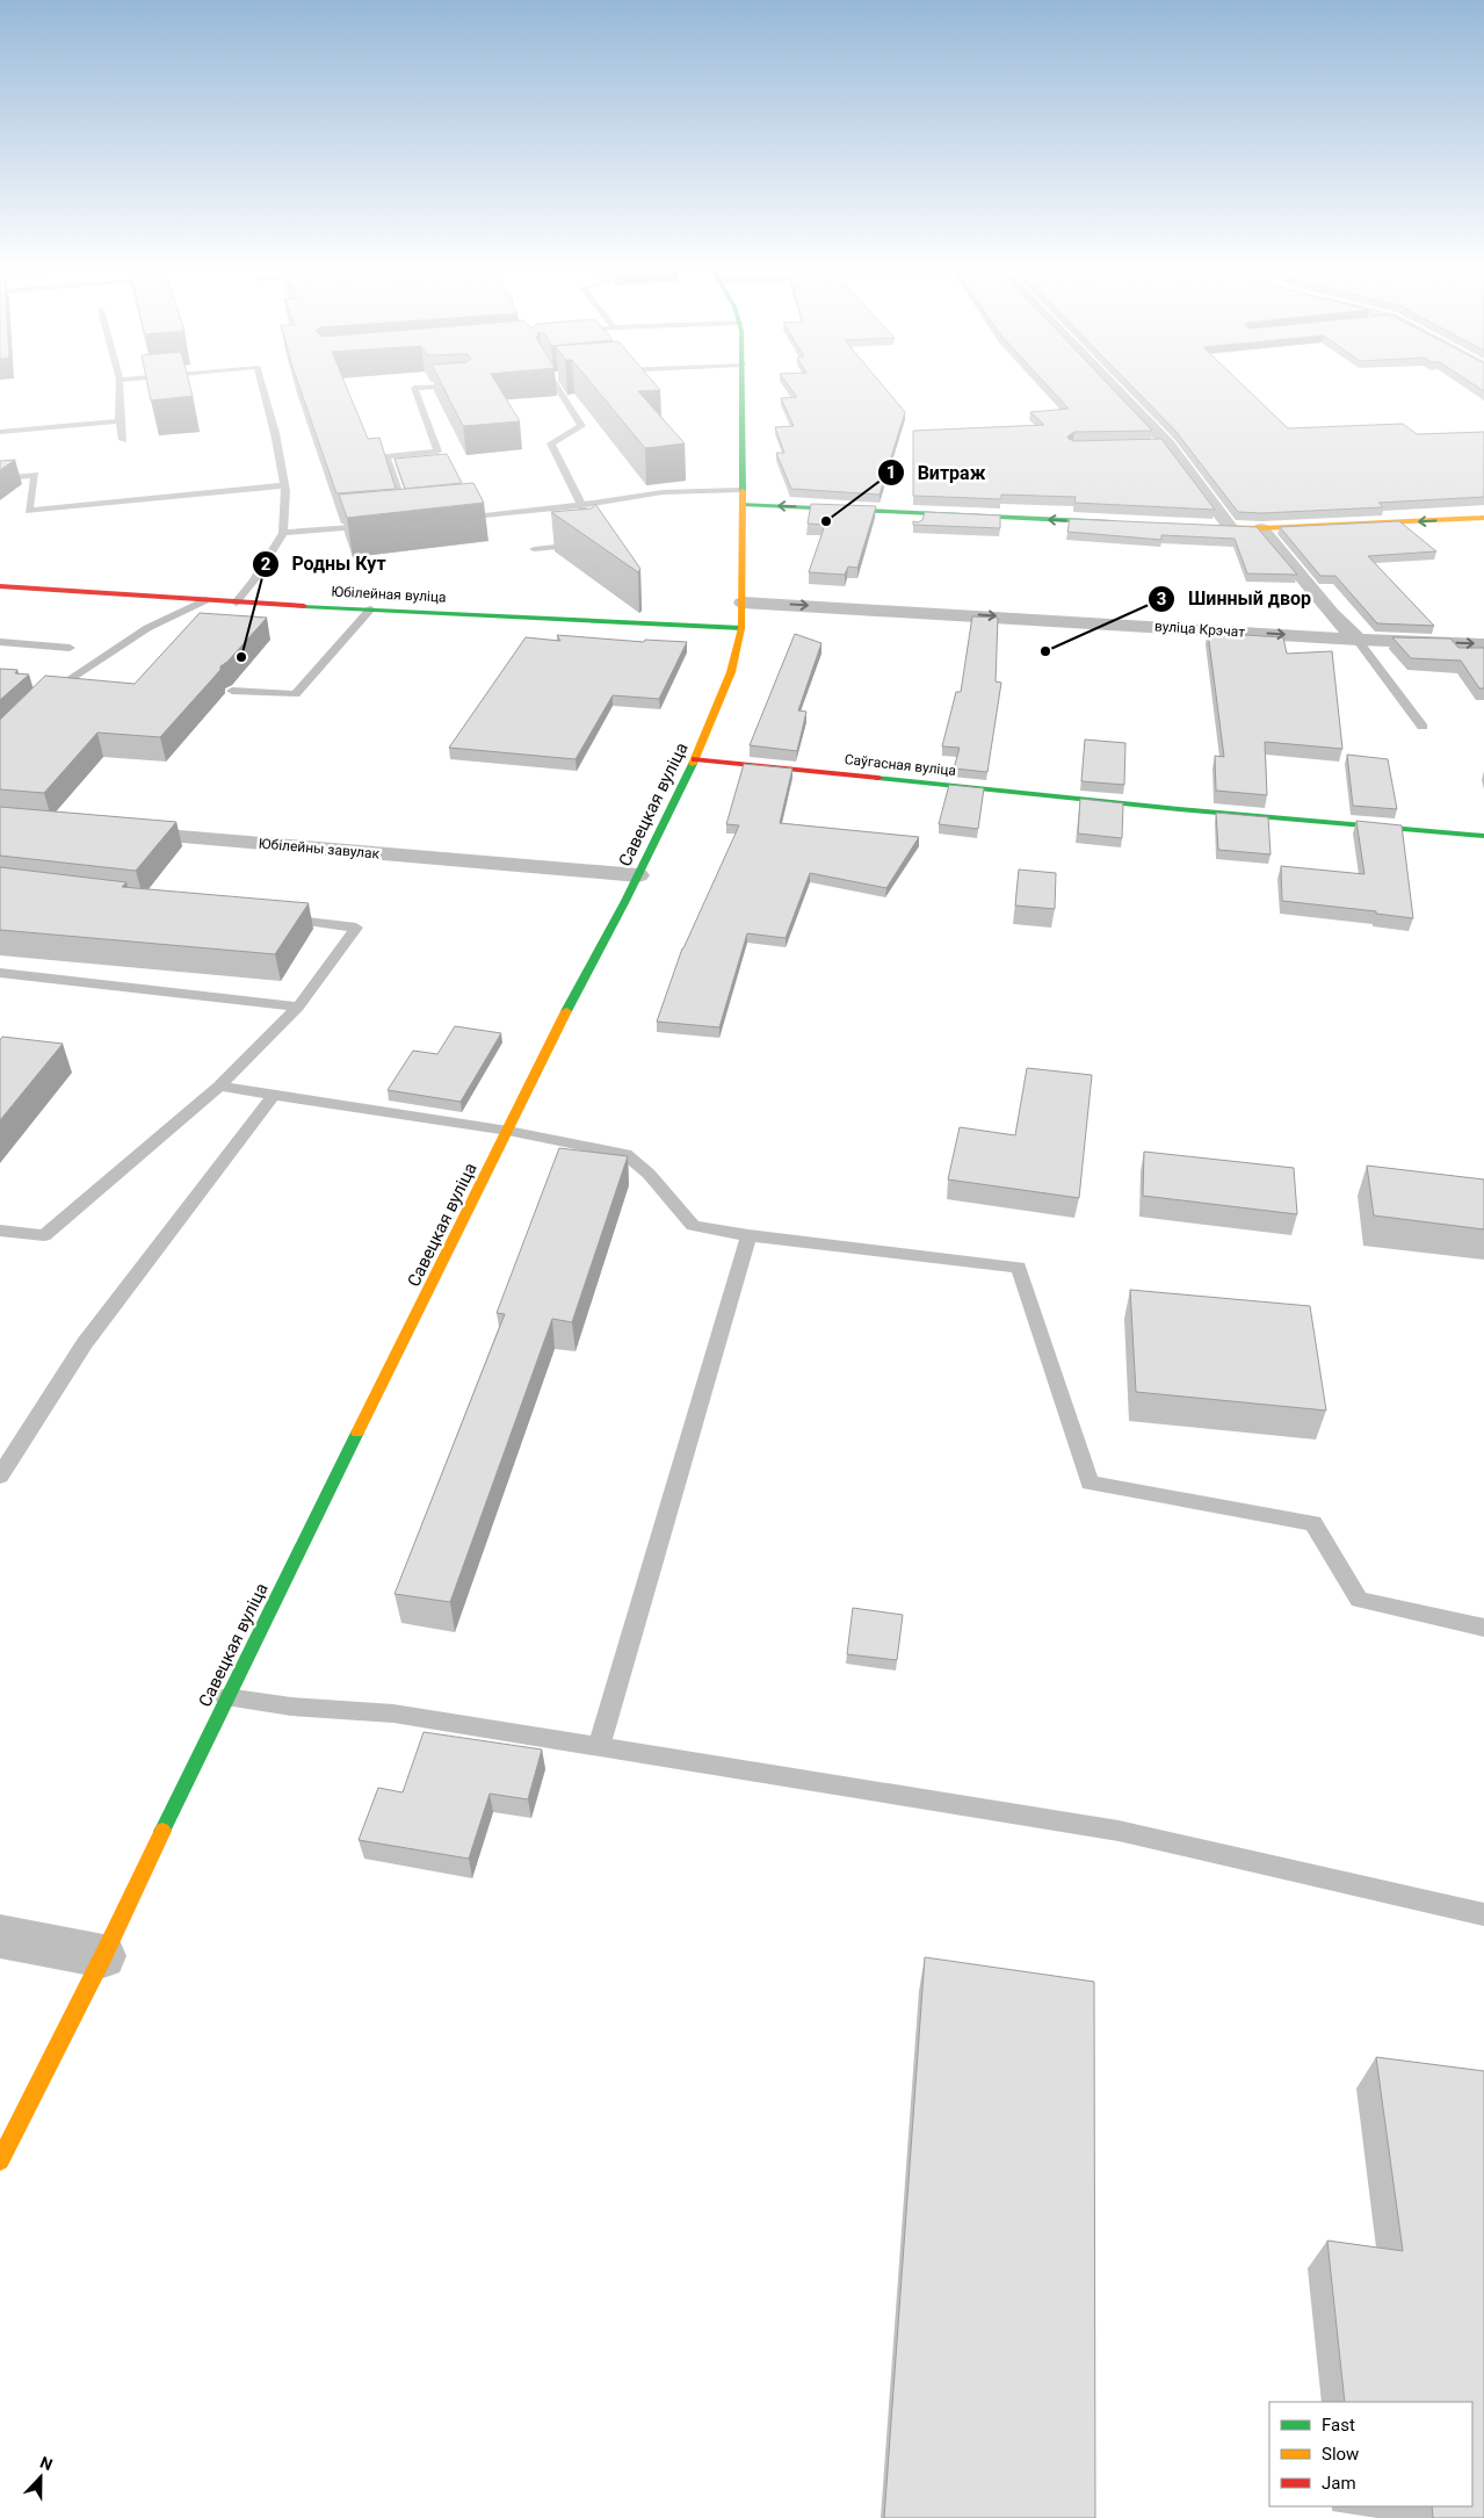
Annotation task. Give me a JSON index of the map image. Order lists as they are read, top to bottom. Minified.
{"streets":{"street":["Юбілейная вуліца","вуліца Крэчат","Саўгасная вуліца","Савецкая вуліца","Юбілейны завулак"]},"crossings":[["Юбілейная вуліца","Савецкая вуліца"],["вуліца Крэчат","Савецкая вуліца"],["Саўгасная вуліца","Савецкая вуліца"],["Савецкая вуліца","Юбілейны завулак"]],"places":["Витраж","Шинный двор","Родны Кут"],"legend":["Fast","Slow","Jam"],"north":"top"}
